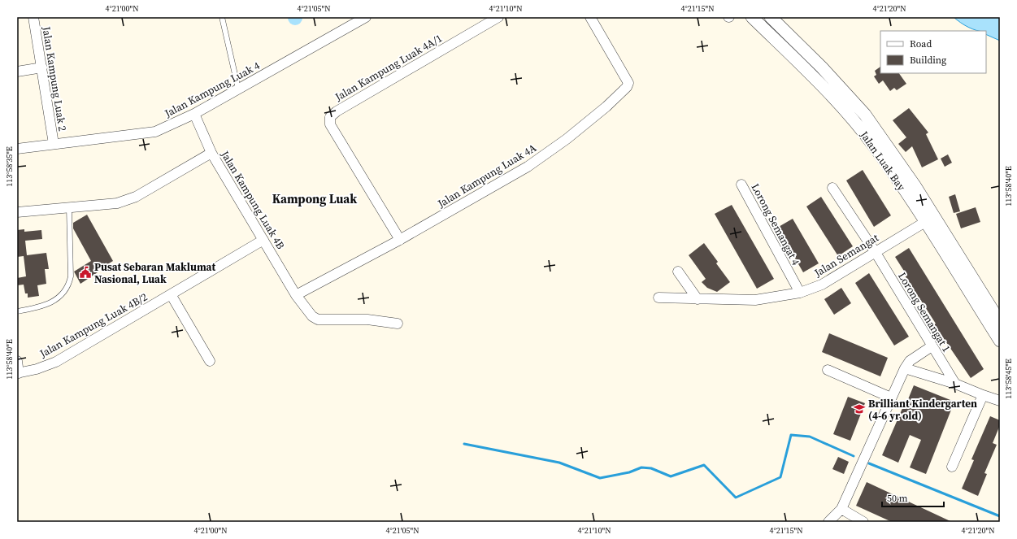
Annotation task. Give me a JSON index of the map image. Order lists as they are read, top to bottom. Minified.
{"streets":{"street":["Jalan Kampung Luak 4A/1","Jalan Kampung Luak 2","Jalan Kampung Luak 4","Jalan Luak Bay","Jalan Kampung Luak 4A","Jalan Kampung Luak 4B","Lorong Semangat 4","Jalan Semangat","Lorong Semangat 1","Jalan Kampung Luak 4B/2"]},"crossings":[["Jalan Kampung Luak 4A/1","Jalan Kampung Luak 4A"],["Jalan Kampung Luak 2","Jalan Kampung Luak 4"],["Jalan Kampung Luak 4","Jalan Kampung Luak 4B"],["Jalan Luak Bay","Jalan Semangat"],["Jalan Kampung Luak 4A","Jalan Kampung Luak 4B"],["Jalan Kampung Luak 4B","Jalan Kampung Luak 4B/2"],["Lorong Semangat 4","Jalan Semangat"],["Jalan Semangat","Lorong Semangat 1"]],"districts":["Kampong Luak"],"places":{"public building":["Pusat Sebaran Maklumat Nasional, Luak"],"school or university":["Brilliant Kindergarten (4-6 yr old)"]},"legend":["Road","Building"],"scale_bar":"50 m","coordinates":["4°21'00\"N","4°21'05\"N","4°21'10\"N","4°21'15\"N","4°21'20\"N","113°58'35\"E","113°58'40\"E","113°58'45\"E"]}
